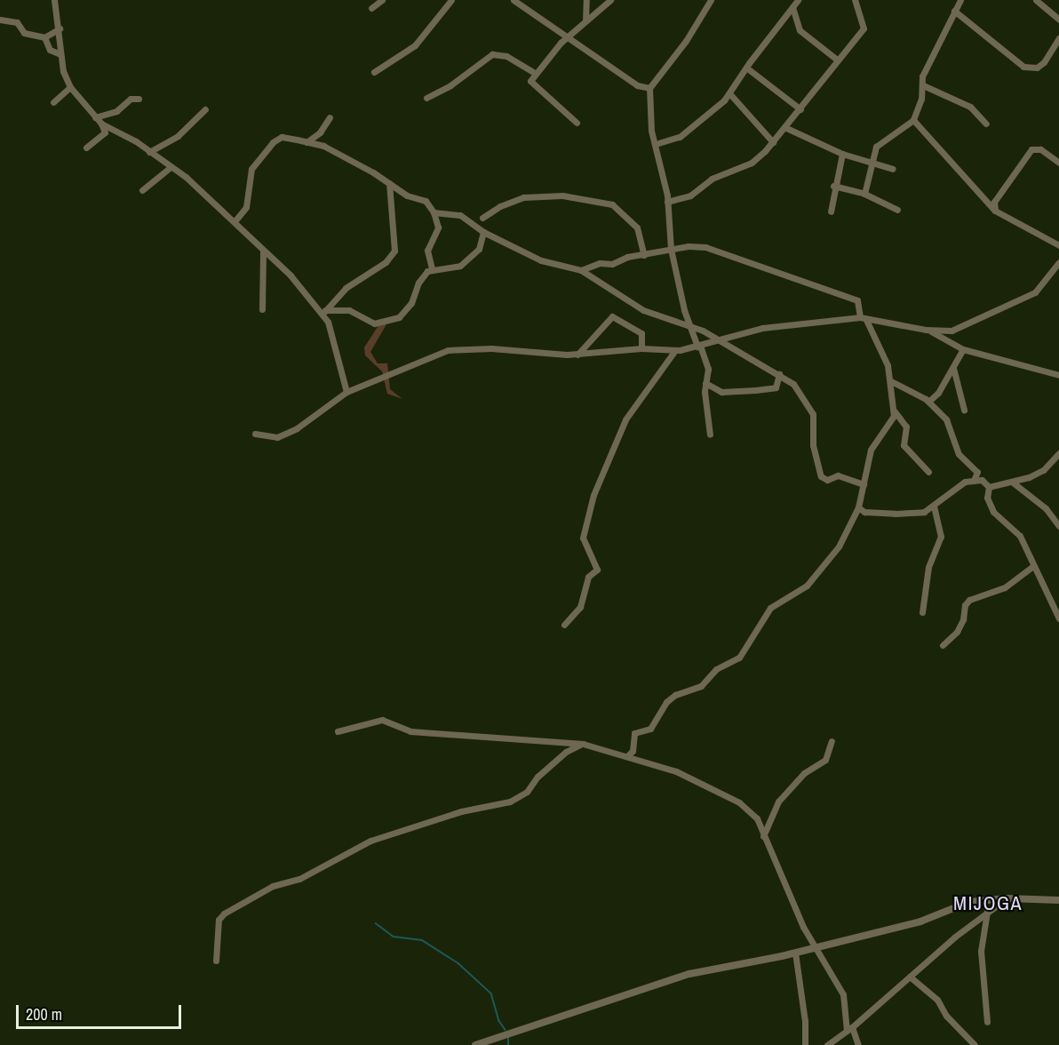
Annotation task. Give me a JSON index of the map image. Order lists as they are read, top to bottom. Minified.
{"districts":["MIJOGA"],"scale_bar":"200 m"}
